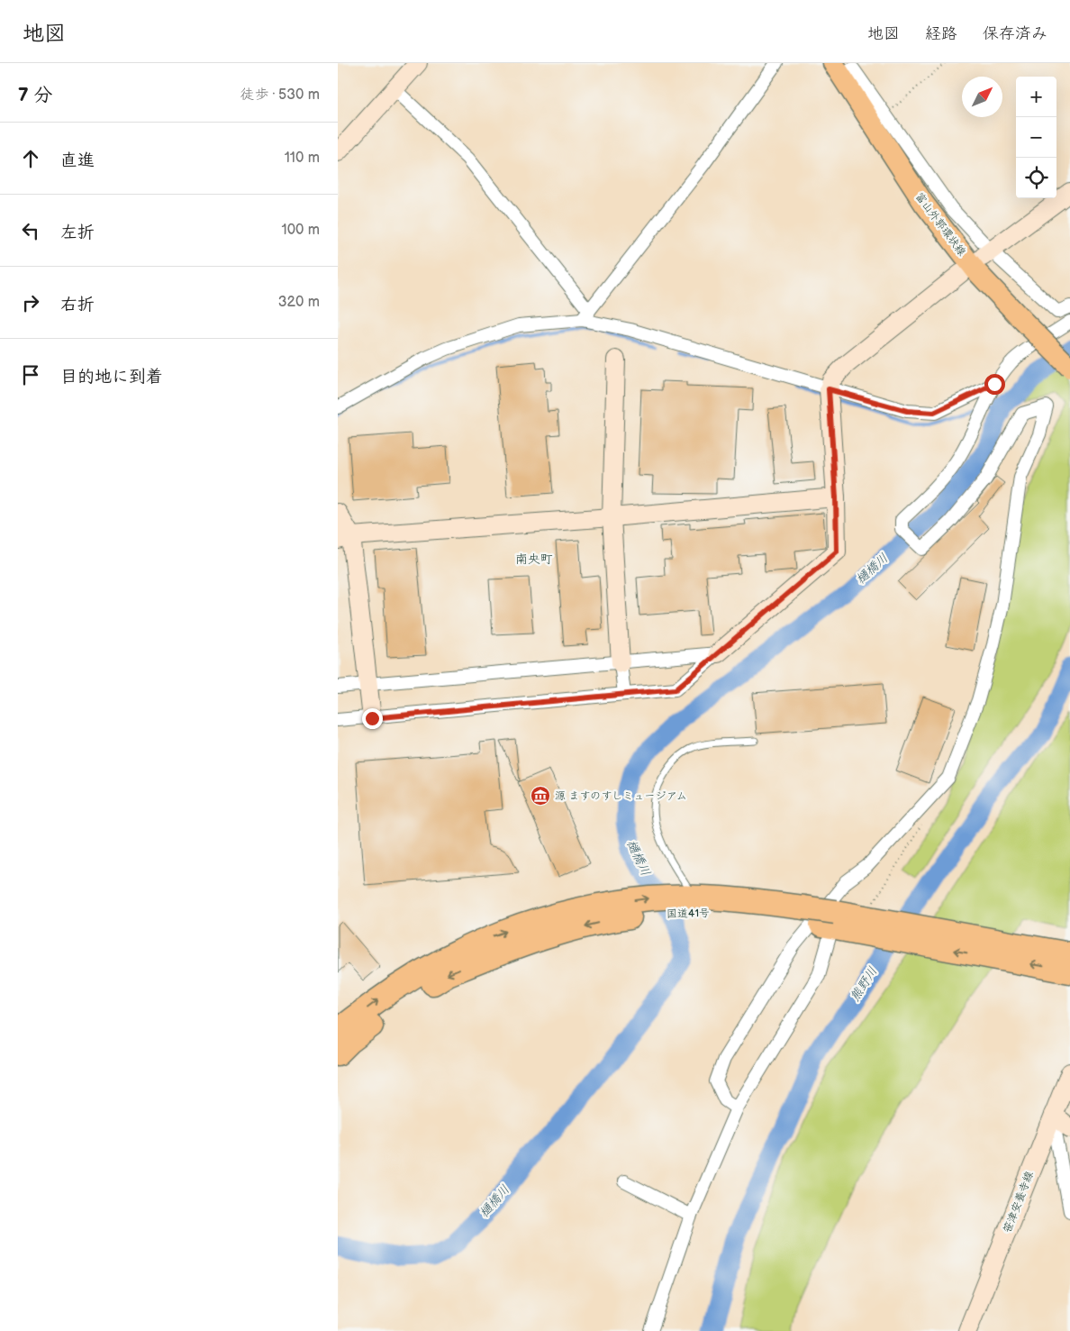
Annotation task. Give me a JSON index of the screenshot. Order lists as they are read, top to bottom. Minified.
{"streets":{"highway":["国道41号"],"main road":["富山外郭環状線"],"street":["笹津安養寺線"]},"districts":["南央町"],"water":["樋橋川","熊野川"],"places":{"museum":["源 ますのすしミュージアム"]},"north":"top right","page":{"header":"地図","nav":["地図","経路","保存済み"],"heading":["7 分","徒歩 · 530 m"],"map_buttons":["+","−"],"list":[["直進","110 m"],["左折","100 m"],["右折","320 m"],"目的地に到着"]}}
